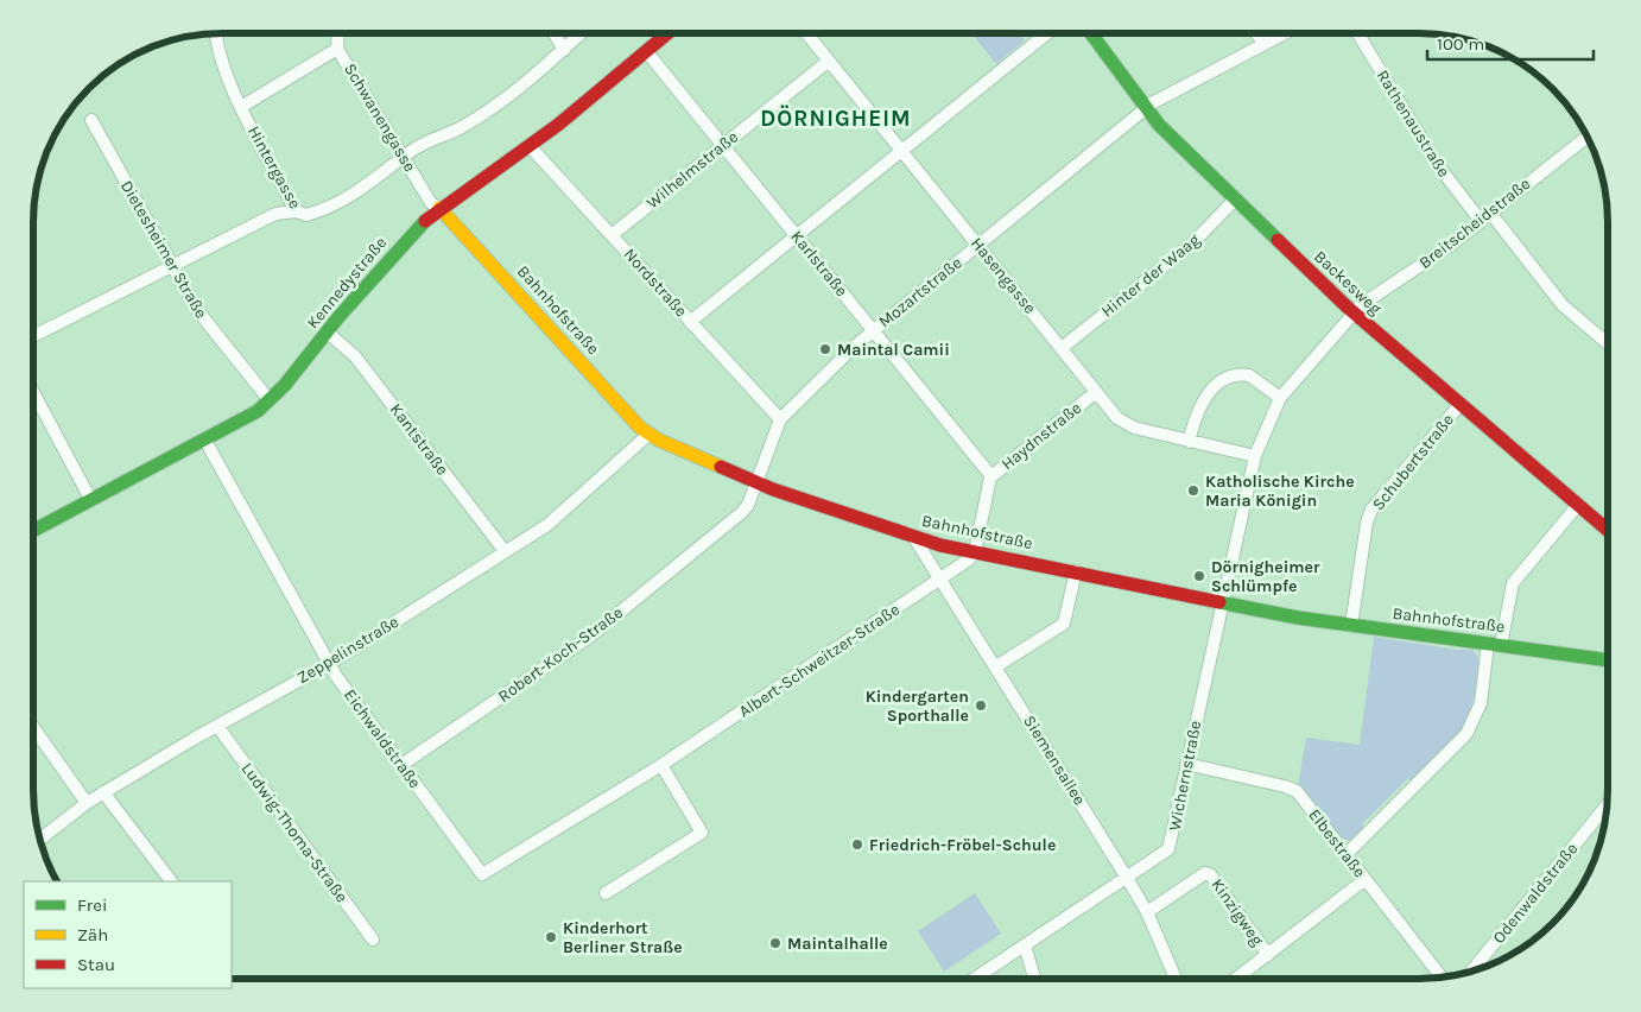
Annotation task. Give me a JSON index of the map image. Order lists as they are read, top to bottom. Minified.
{"streets":{"street":["Schwanengasse","Rathenaustraße","Hintergasse","Wilhelmstraße","Breitscheidstraße","Dietesheimer Straße","Karlstraße","Hasengasse","Hinter der Waag","Kennedystraße","Nordstraße","Backesweg","Mozartstraße","Bahnhofstraße","Haydnstraße","Kantstraße","Schubertstraße","Zeppelinstraße","Robert-Koch-Straße","Albert-Schweitzer-Straße","Eichwaldstraße","Siemensallee","Wichernstraße","Ludwig-Thoma-Straße","Elbestraße","Odenwaldstraße","Kinzigweg"]},"crossings":[["Schwanengasse","Hintergasse"],["Schwanengasse","Kennedystraße"],["Schwanengasse","Bahnhofstraße"],["Rathenaustraße","Breitscheidstraße"],["Wilhelmstraße","Karlstraße"],["Wilhelmstraße","Hasengasse"],["Wilhelmstraße","Nordstraße"],["Breitscheidstraße","Hasengasse"],["Breitscheidstraße","Backesweg"],["Breitscheidstraße","Wichernstraße"],["Dietesheimer Straße","Kennedystraße"],["Karlstraße","Kennedystraße"],["Karlstraße","Mozartstraße"],["Karlstraße","Haydnstraße"],["Hasengasse","Hinter der Waag"],["Hasengasse","Mozartstraße"],["Hasengasse","Haydnstraße"],["Hasengasse","Wichernstraße"],["Hinter der Waag","Backesweg"],["Kennedystraße","Nordstraße"],["Kennedystraße","Bahnhofstraße"],["Kennedystraße","Kantstraße"],["Kennedystraße","Eichwaldstraße"],["Nordstraße","Mozartstraße"],["Backesweg","Mozartstraße"],["Backesweg","Schubertstraße"],["Mozartstraße","Bahnhofstraße"],["Mozartstraße","Robert-Koch-Straße"],["Bahnhofstraße","Haydnstraße"],["Bahnhofstraße","Schubertstraße"],["Bahnhofstraße","Zeppelinstraße"],["Bahnhofstraße","Robert-Koch-Straße"],["Bahnhofstraße","Albert-Schweitzer-Straße"],["Bahnhofstraße","Siemensallee"],["Bahnhofstraße","Wichernstraße"],["Haydnstraße","Albert-Schweitzer-Straße"],["Kantstraße","Zeppelinstraße"],["Zeppelinstraße","Eichwaldstraße"],["Zeppelinstraße","Ludwig-Thoma-Straße"],["Robert-Koch-Straße","Eichwaldstraße"],["Albert-Schweitzer-Straße","Eichwaldstraße"],["Albert-Schweitzer-Straße","Siemensallee"],["Siemensallee","Wichernstraße"],["Siemensallee","Kinzigweg"],["Wichernstraße","Elbestraße"]],"districts":["DÖRNIGHEIM"],"places":["Maintal Camii","Katholische Kirche Maria Königin","Dörnigheimer Schlümpfe","Kindergarten Sporthalle","Friedrich-Fröbel-Schule","Kinderhort Berliner Straße","Maintalhalle"],"legend":["Frei","Zäh","Stau"],"scale_bar":"100 m"}
